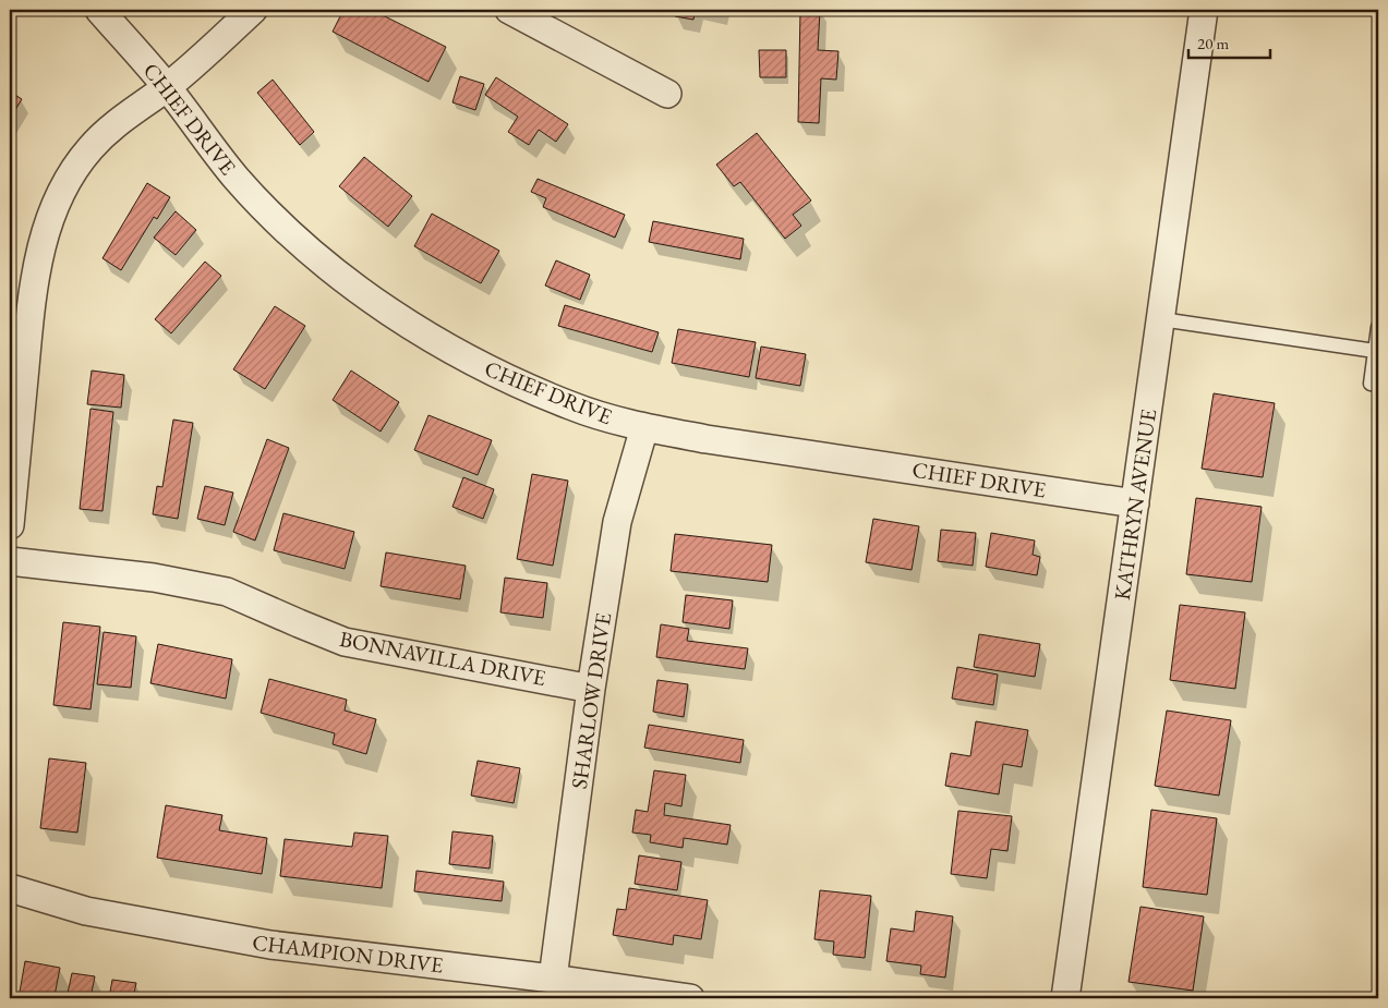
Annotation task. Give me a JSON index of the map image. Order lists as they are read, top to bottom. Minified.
{"streets":{"street":["CHIEF DRIVE","KATHRYN AVENUE","BONNAVILLA DRIVE","SHARLOW DRIVE","CHAMPION DRIVE"]},"crossings":[["CHIEF DRIVE","KATHRYN AVENUE"],["CHIEF DRIVE","SHARLOW DRIVE"],["BONNAVILLA DRIVE","SHARLOW DRIVE"],["SHARLOW DRIVE","CHAMPION DRIVE"]],"scale_bar":"20 m"}
